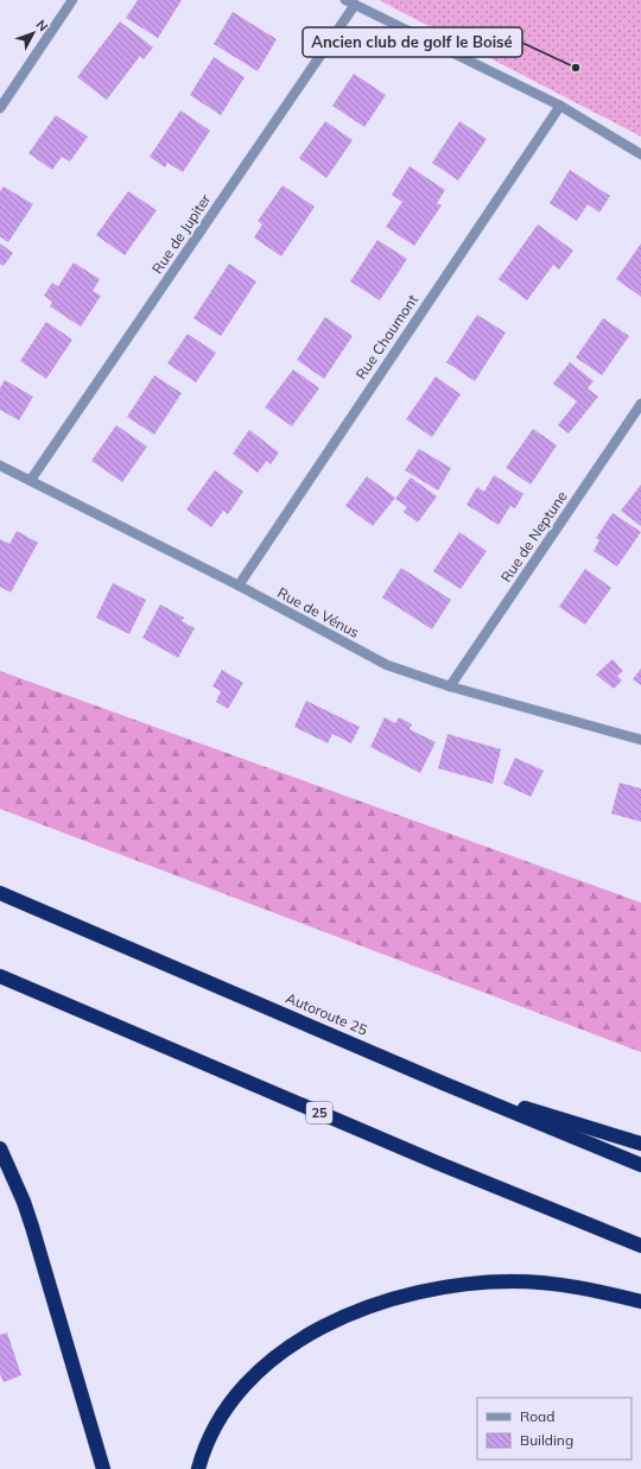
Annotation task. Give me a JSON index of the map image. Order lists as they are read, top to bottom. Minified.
{"streets":{"highway":["Autoroute 25","25"],"street":["Rue de Jupiter","Rue Chaumont","Rue de Neptune","Rue de Vénus"]},"crossings":[["Rue de Jupiter","Rue de Vénus"],["Rue Chaumont","Rue de Vénus"],["Rue de Neptune","Rue de Vénus"]],"places":["Ancien club de golf le Boisé"],"legend":["Road","Building"],"north":"top right"}
